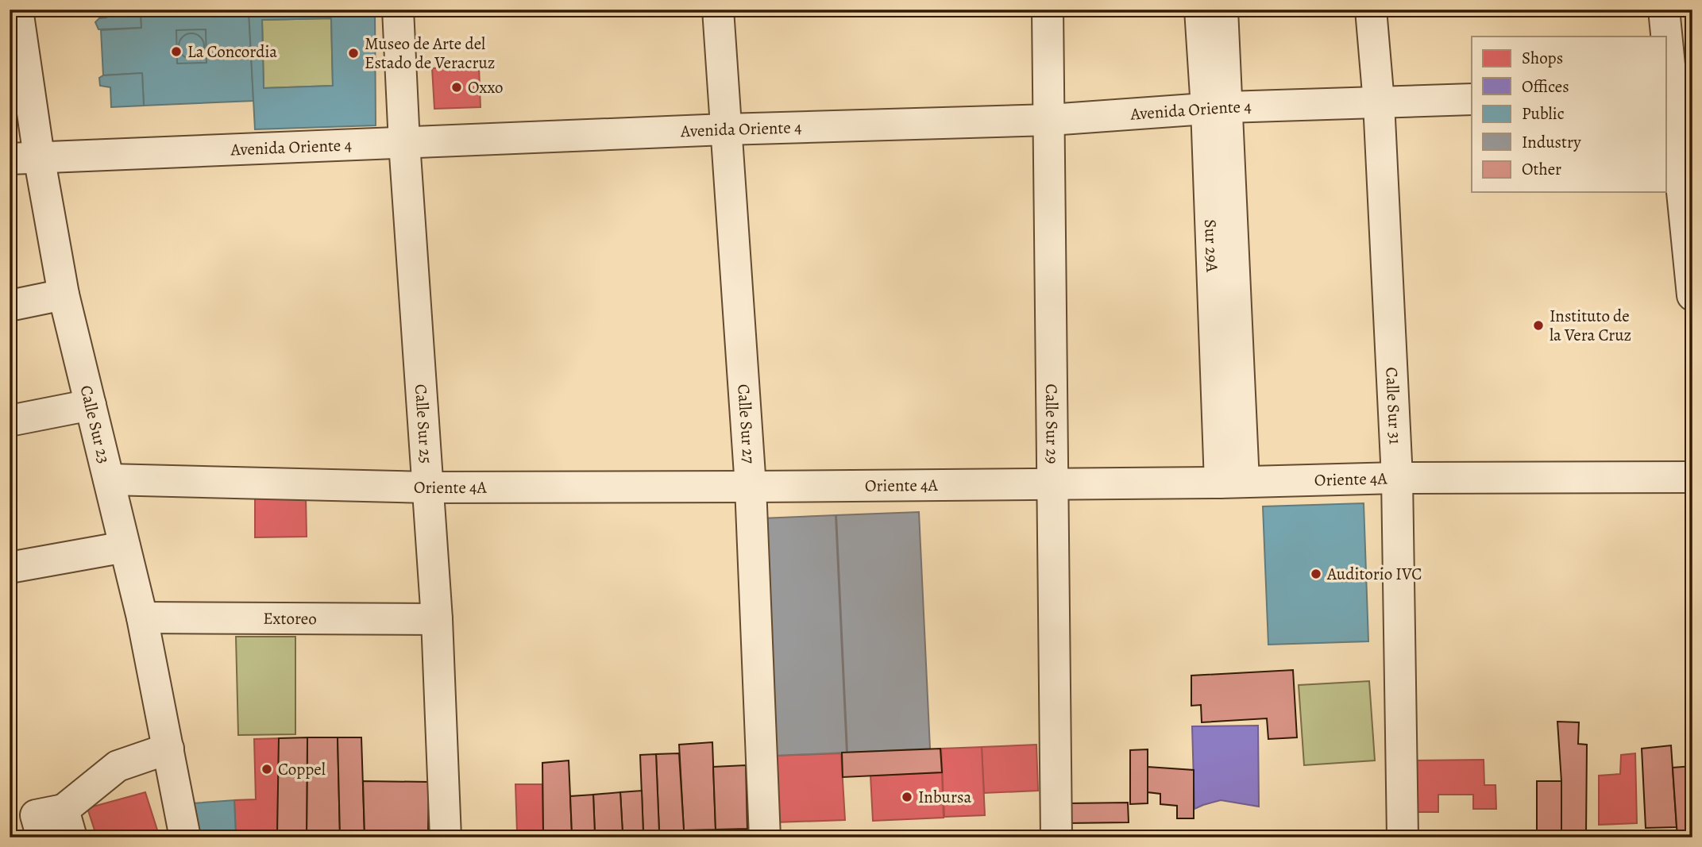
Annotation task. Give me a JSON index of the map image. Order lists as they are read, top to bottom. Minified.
{"streets":{"street":["Avenida Oriente 4","Sur 29A","Calle Sur 31","Calle Sur 25","Calle Sur 27","Calle Sur 29","Calle Sur 23","Oriente 4A","Extoreo"]},"crossings":[["Avenida Oriente 4","Sur 29A"],["Avenida Oriente 4","Calle Sur 31"],["Avenida Oriente 4","Calle Sur 25"],["Avenida Oriente 4","Calle Sur 27"],["Avenida Oriente 4","Calle Sur 29"],["Avenida Oriente 4","Calle Sur 23"],["Sur 29A","Oriente 4A"],["Calle Sur 31","Oriente 4A"],["Calle Sur 25","Oriente 4A"],["Calle Sur 25","Extoreo"],["Calle Sur 27","Oriente 4A"],["Calle Sur 29","Oriente 4A"],["Calle Sur 23","Oriente 4A"],["Calle Sur 23","Extoreo"]],"places":["La Concordia","Museo de Arte del Estado de Veracruz","Oxxo","Instituto de la Vera Cruz","Auditorio IVC","Coppel","Inbursa"],"legend":["Shops","Offices","Public","Industry","Other"]}
